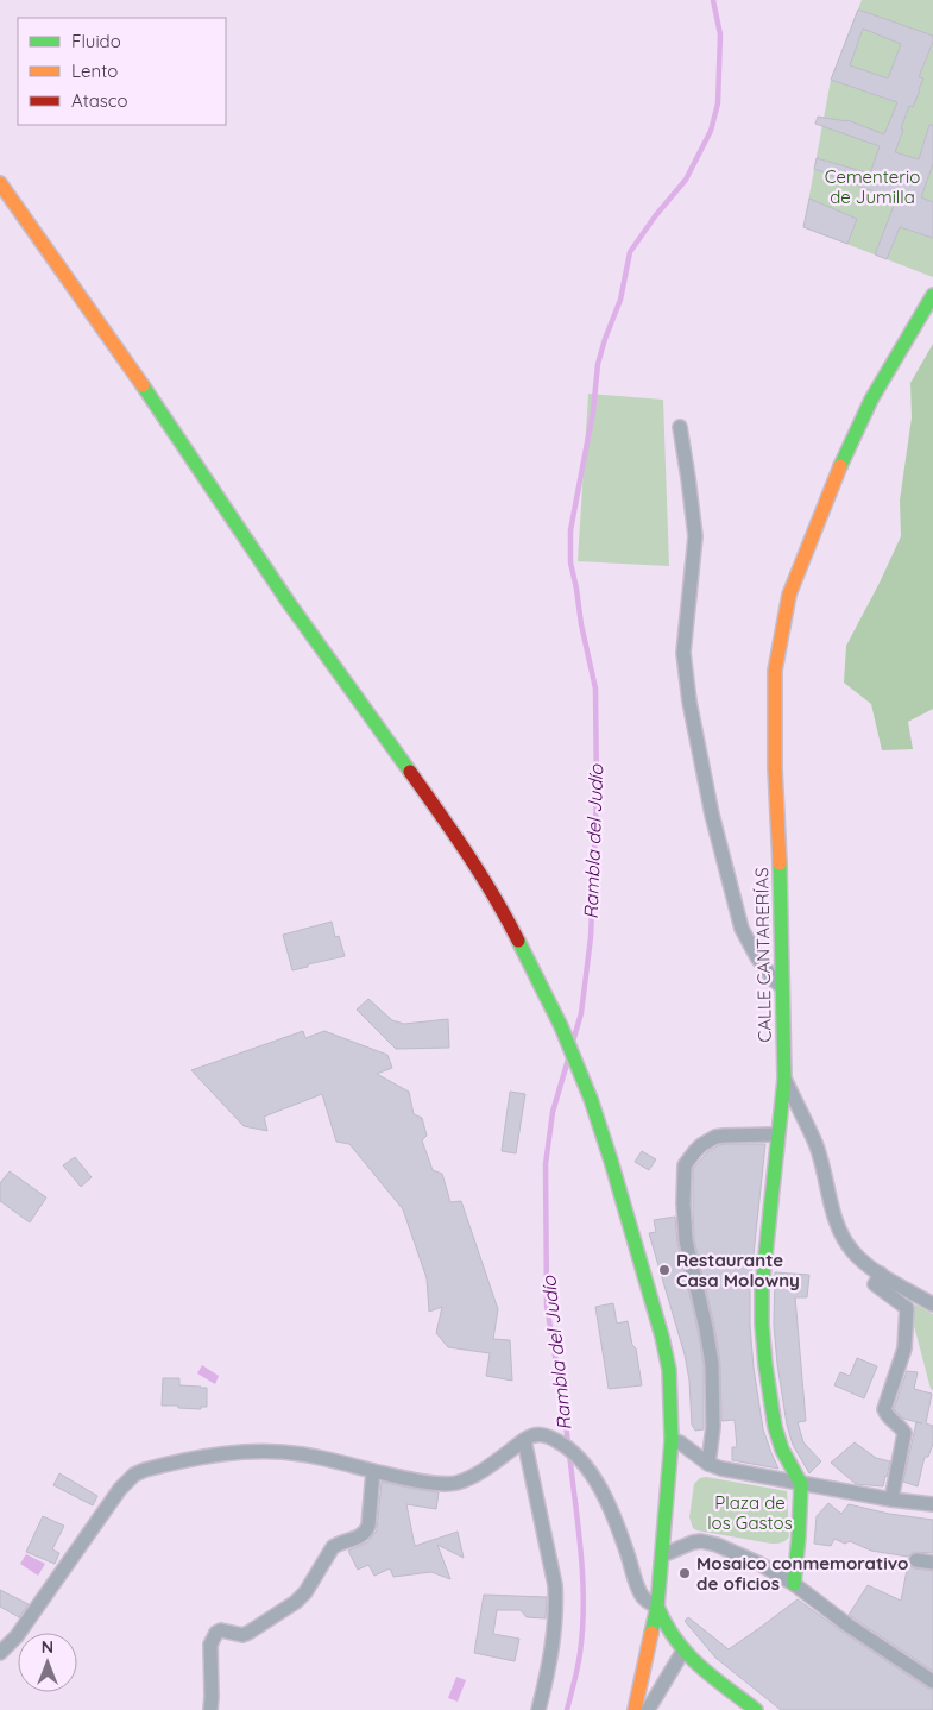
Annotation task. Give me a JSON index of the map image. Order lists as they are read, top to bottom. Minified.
{"streets":{"main road":["CALLE CANTARERÍAS"]},"water":["Rambla del Judío"],"parks":["Cementerio de Jumilla","Plaza de los Gastos"],"places":["Restaurante Casa Molowny","Mosaico conmemorativo de oficios"],"legend":["Fluido","Lento","Atasco"],"north":"top"}
